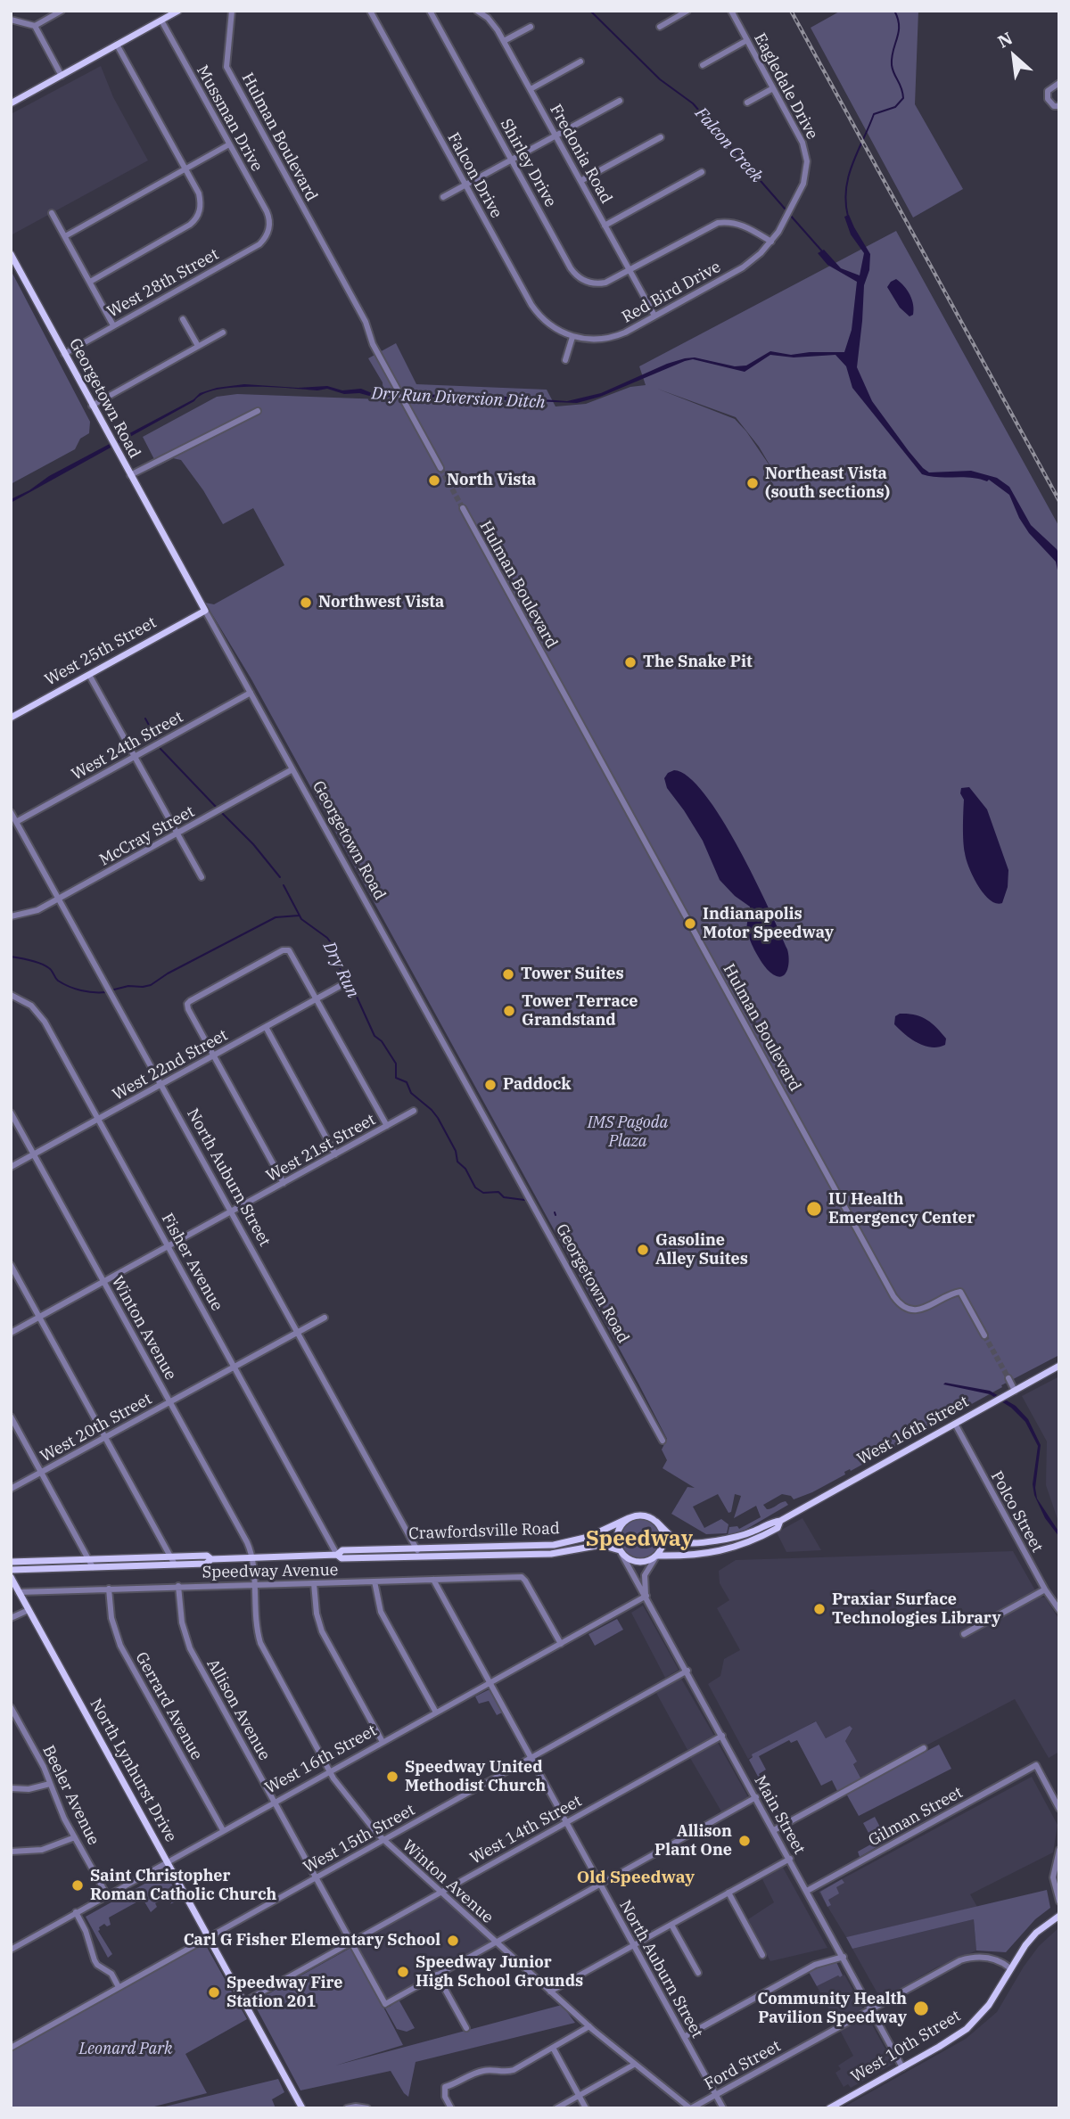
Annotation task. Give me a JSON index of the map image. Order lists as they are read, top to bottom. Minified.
{"streets":{"main road":["Georgetown Road","West 25th Street","West 16th Street","Crawfordsville Road","North Lynhurst Drive","West 10th Street"],"street":["Eagledale Drive","Mussman Drive","Hulman Boulevard","Fredonia Road","Shirley Drive","Falcon Drive","West 28th Street","Red Bird Drive","West 24th Street","McCray Street","West 22nd Street","West 21st Street","North Auburn Street","Fisher Avenue","Winton Avenue","West 20th Street","Polco Street","Speedway Avenue","Gerrard Avenue","Allison Avenue","Beeler Avenue","Main Street","Gilman Street","West 14th Street","West 15th Street","Ford Street"]},"crossings":[["Eagledale Drive","Shirley Drive"],["Eagledale Drive","Red Bird Drive"],["Mussman Drive","West 28th Street"],["Fredonia Road","Shirley Drive"],["Fredonia Road","Red Bird Drive"],["Shirley Drive","Red Bird Drive"],["Falcon Drive","Red Bird Drive"],["West 28th Street","Georgetown Road"],["Georgetown Road","West 25th Street"],["Georgetown Road","West 24th Street"],["Georgetown Road","McCray Street"],["West 24th Street","North Auburn Street"],["McCray Street","North Auburn Street"],["West 22nd Street","North Auburn Street"],["West 22nd Street","Fisher Avenue"],["West 22nd Street","Winton Avenue"],["West 21st Street","North Auburn Street"],["West 21st Street","Fisher Avenue"],["West 21st Street","Winton Avenue"],["North Auburn Street","West 20th Street"],["North Auburn Street","West 16th Street"],["North Auburn Street","Crawfordsville Road"],["North Auburn Street","Speedway Avenue"],["North Auburn Street","West 14th Street"],["North Auburn Street","West 15th Street"],["North Auburn Street","Ford Street"],["Fisher Avenue","West 20th Street"],["Fisher Avenue","Crawfordsville Road"],["Winton Avenue","West 20th Street"],["Winton Avenue","West 16th Street"],["Winton Avenue","Crawfordsville Road"],["Winton Avenue","Speedway Avenue"],["Winton Avenue","West 14th Street"],["Winton Avenue","West 15th Street"],["Winton Avenue","Ford Street"],["West 16th Street","Polco Street"],["West 16th Street","Crawfordsville Road"],["West 16th Street","Speedway Avenue"],["West 16th Street","Gerrard Avenue"],["West 16th Street","Allison Avenue"],["West 16th Street","North Lynhurst Drive"],["West 16th Street","Beeler Avenue"],["West 16th Street","Main Street"],["Crawfordsville Road","Main Street"],["Speedway Avenue","Gerrard Avenue"],["Speedway Avenue","Allison Avenue"],["Speedway Avenue","North Lynhurst Drive"],["Allison Avenue","West 14th Street"],["Allison Avenue","West 15th Street"],["North Lynhurst Drive","West 14th Street"],["North Lynhurst Drive","West 15th Street"],["Main Street","Gilman Street"],["Main Street","West 14th Street"],["Main Street","West 15th Street"],["Main Street","West 10th Street"],["Main Street","Ford Street"],["West 10th Street","Ford Street"]],"districts":["Speedway","Old Speedway"],"water":["Falcon Creek","Dry Run Diversion Ditch","Dry Run"],"parks":["IMS Pagoda Plaza","Leonard Park"],"places":["North Vista","Northeast Vista (south sections)","Northwest Vista","The Snake Pit","Indianapolis Motor Speedway","Tower Suites","Tower Terrace Grandstand","Paddock","IU Health Emergency Center","Gasoline Alley Suites","Praxiar Surface Technologies Library","Speedway United Methodist Church","Allison Plant One","Saint Christopher Roman Catholic Church","Carl G Fisher Elementary School","Speedway Junior High School Grounds","Speedway Fire Station 201","Community Health Pavilion Speedway"],"north":"top left"}
